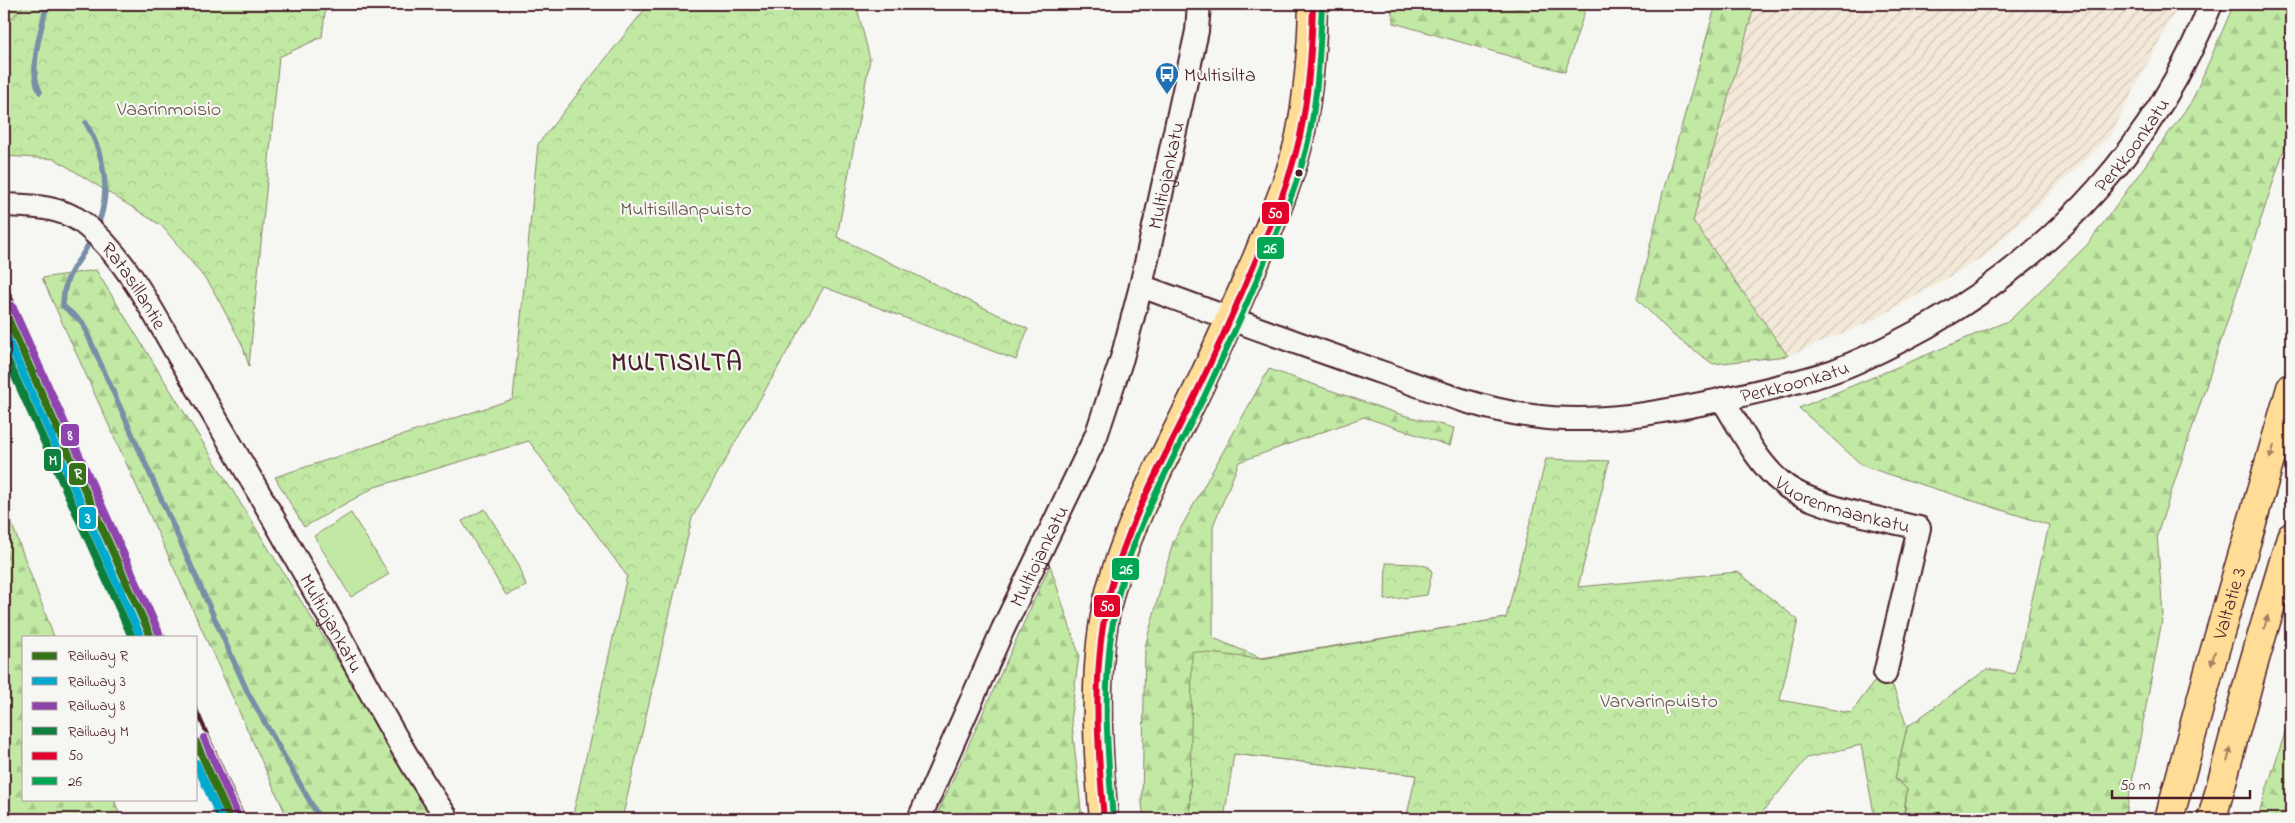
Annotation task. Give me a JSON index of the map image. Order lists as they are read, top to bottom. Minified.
{"streets":{"main road":["Valtatie 3"],"street":["Perkkoonkatu","Multiojankatu","Ratasillantie","Vuorenmaankatu"]},"crossings":[["Perkkoonkatu","Vuorenmaankatu"],["Multiojankatu","Ratasillantie"]],"districts":["MULTISILTA"],"parks":["Vaarinmoisio","Multisillanpuisto","Varvarinpuisto"],"places":{"bus stop":["Multisilta"]},"lines":["transit line 50","transit line 26","rail line 8","rail line R","rail line 3","rail line M"],"legend":["Railway R","Railway 3","Railway 8","Railway M","50","26"],"scale_bar":"50 m"}
